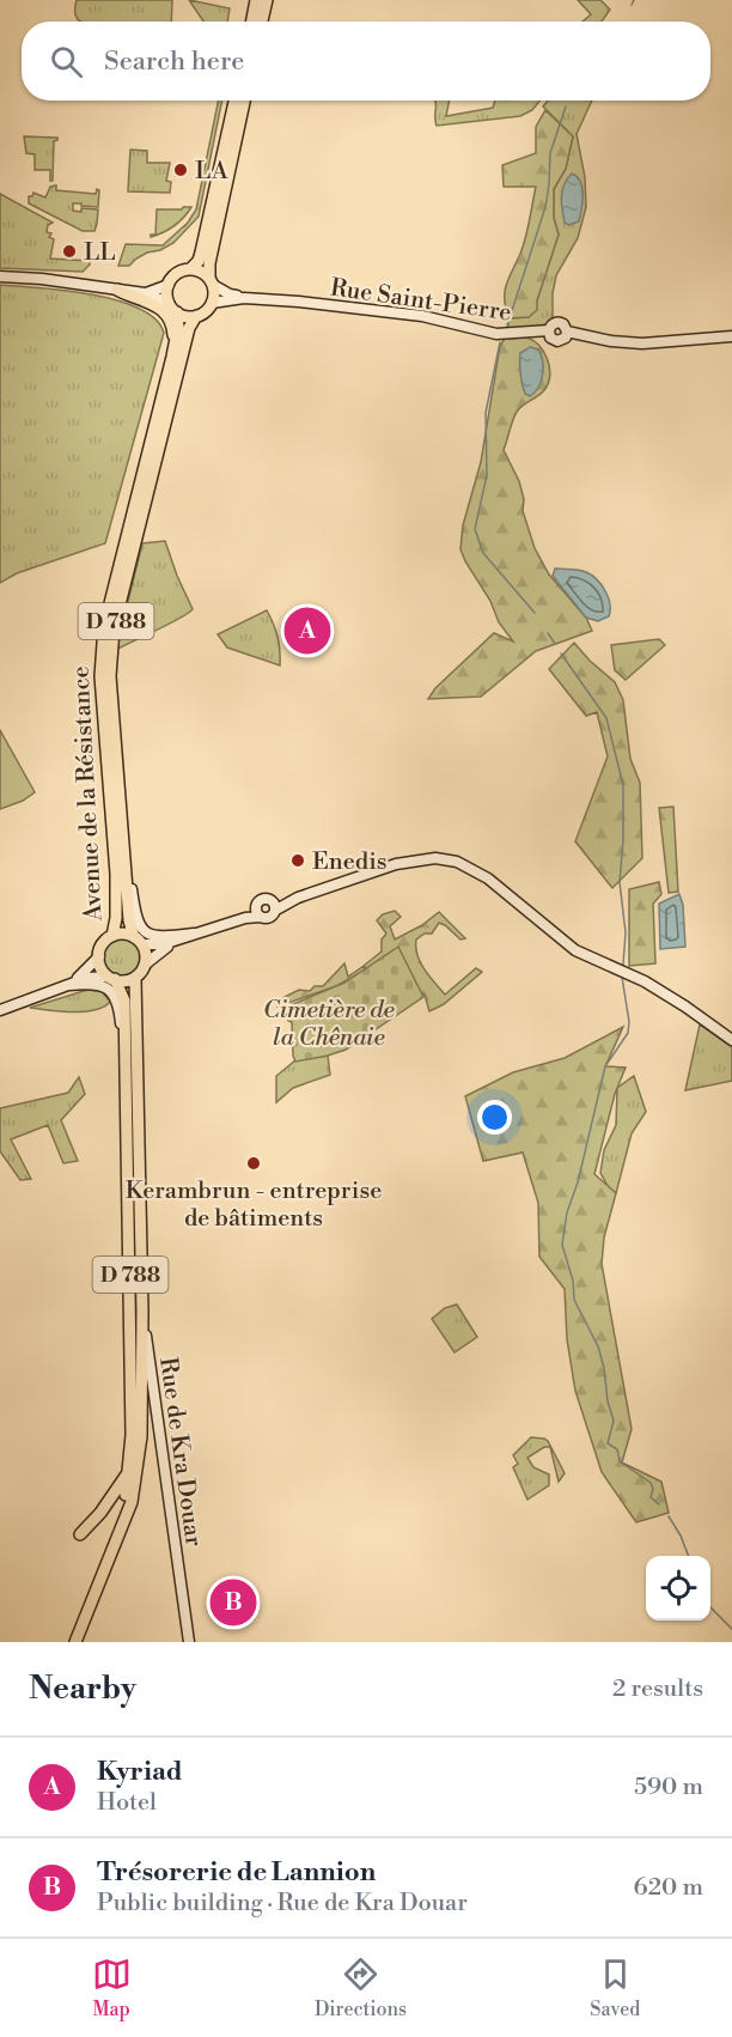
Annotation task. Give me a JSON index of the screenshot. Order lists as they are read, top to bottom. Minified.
{"streets":{"main road":["Rue Saint-Pierre","D 788","Avenue de la Résistance","Rue de Kra Douar"]},"crossings":[["Rue Saint-Pierre","Avenue de la Résistance"],["D 788","Avenue de la Résistance"],["D 788","Rue de Kra Douar"]],"parks":["Cimetière de la Chênaie"],"places":["LA","LL","Enedis","Kerambrun - entreprise de bâtiments"],"page":{"search":"Search here","pins":["A","B"],"heading":["Nearby","2 results"],"list":[{"mark":"A","name":"Kyriad","note":"Hotel","value":"590 m"},{"mark":"B","name":"Trésorerie de Lannion","note":"Public building · Rue de Kra Douar","value":"620 m"}],"nav":["Map","Directions","Saved"]}}
